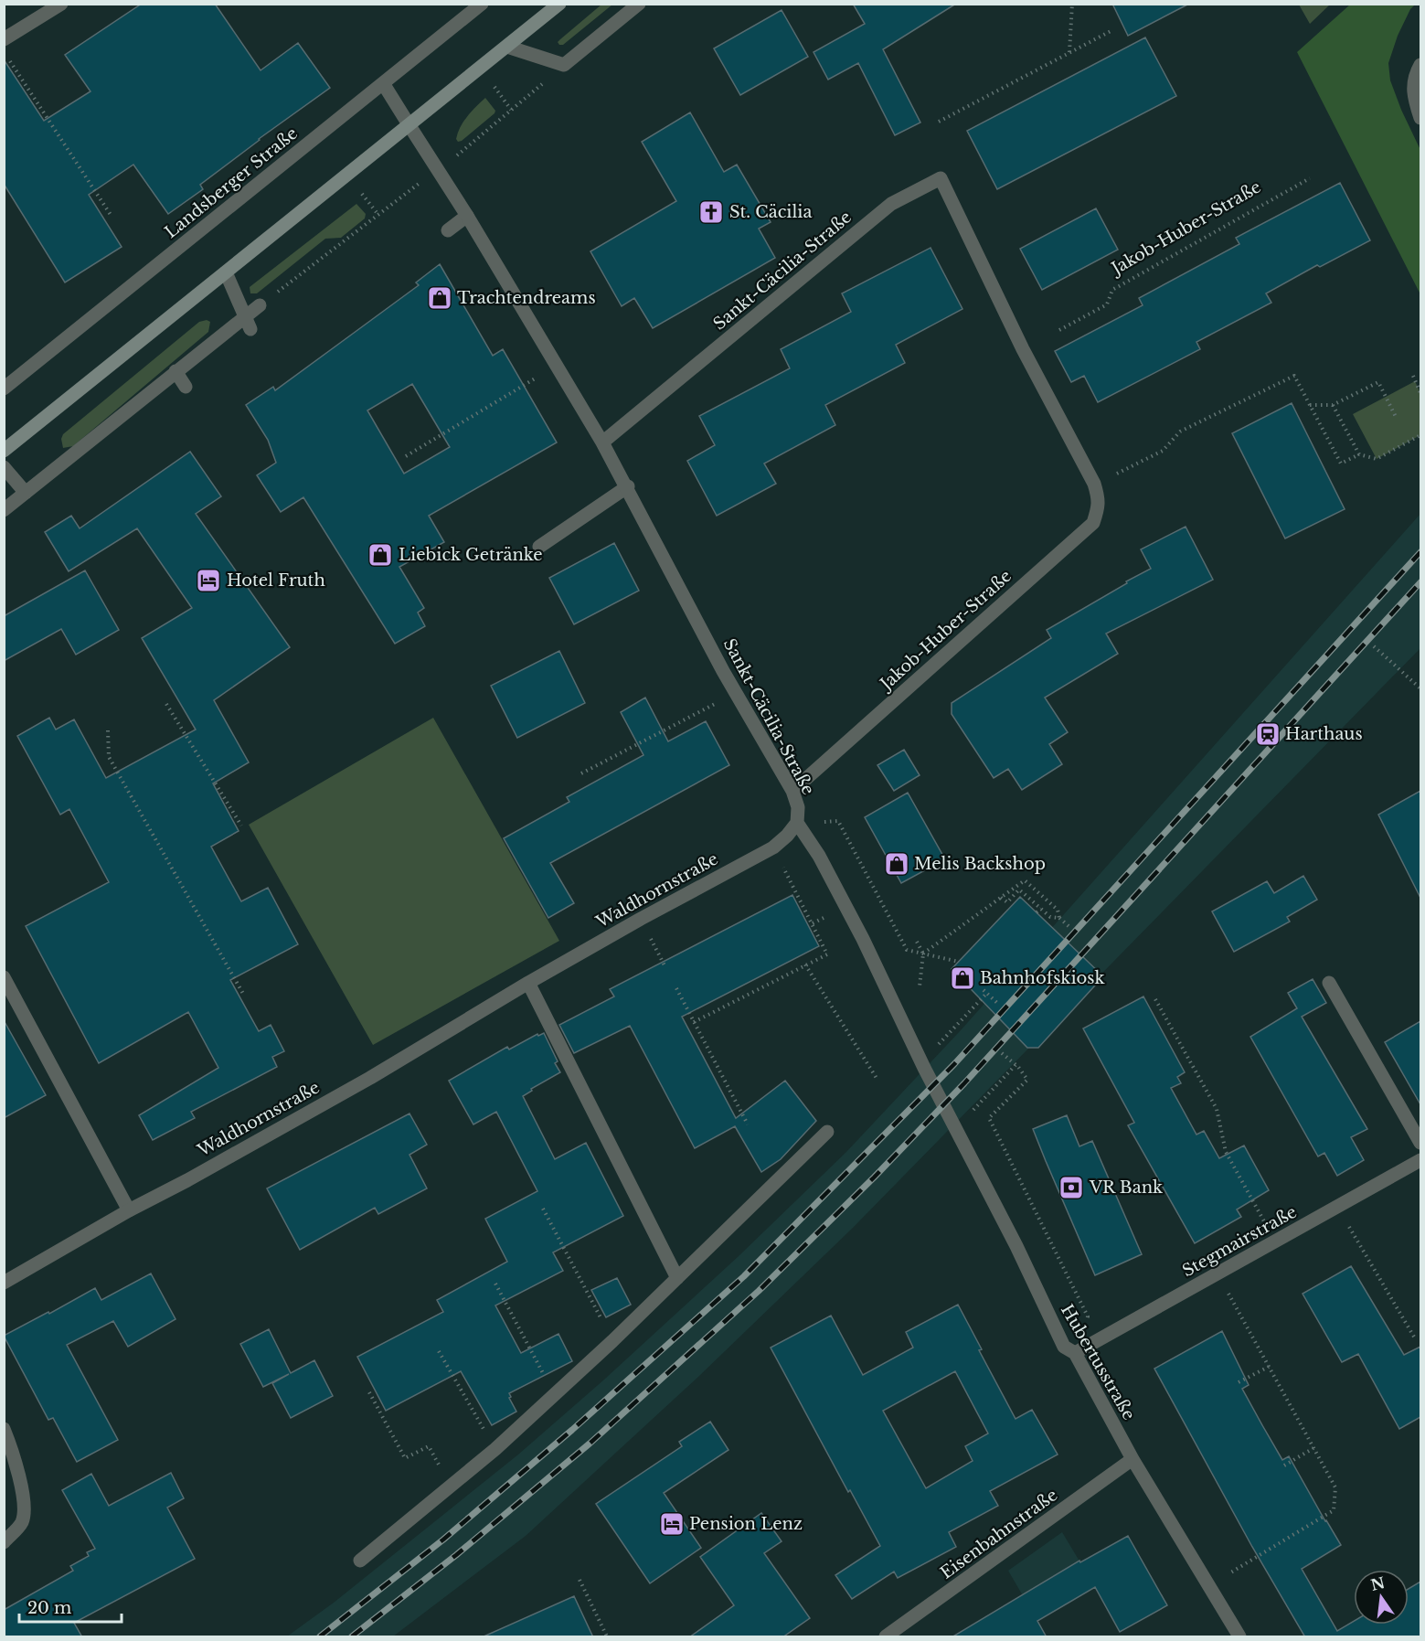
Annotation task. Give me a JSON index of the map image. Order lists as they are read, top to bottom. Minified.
{"streets":{"street":["Landsberger Straße","Jakob-Huber-Straße","Sankt-Cäcilia-Straße","Waldhornstraße","Stegmairstraße","Hubertusstraße","Eisenbahnstraße"]},"crossings":[["Landsberger Straße","Sankt-Cäcilia-Straße"],["Jakob-Huber-Straße","Sankt-Cäcilia-Straße"],["Sankt-Cäcilia-Straße","Waldhornstraße"],["Sankt-Cäcilia-Straße","Hubertusstraße"],["Stegmairstraße","Hubertusstraße"],["Hubertusstraße","Eisenbahnstraße"]],"places":{"church":["St. Cäcilia"],"shop":["Trachtendreams","Liebick Getränke","Melis Backshop","Bahnhofskiosk"],"hotel":["Hotel Fruth","Pension Lenz"],"station":["Harthaus"],"bank":["VR Bank"]},"scale_bar":"20 m","north":"top"}
